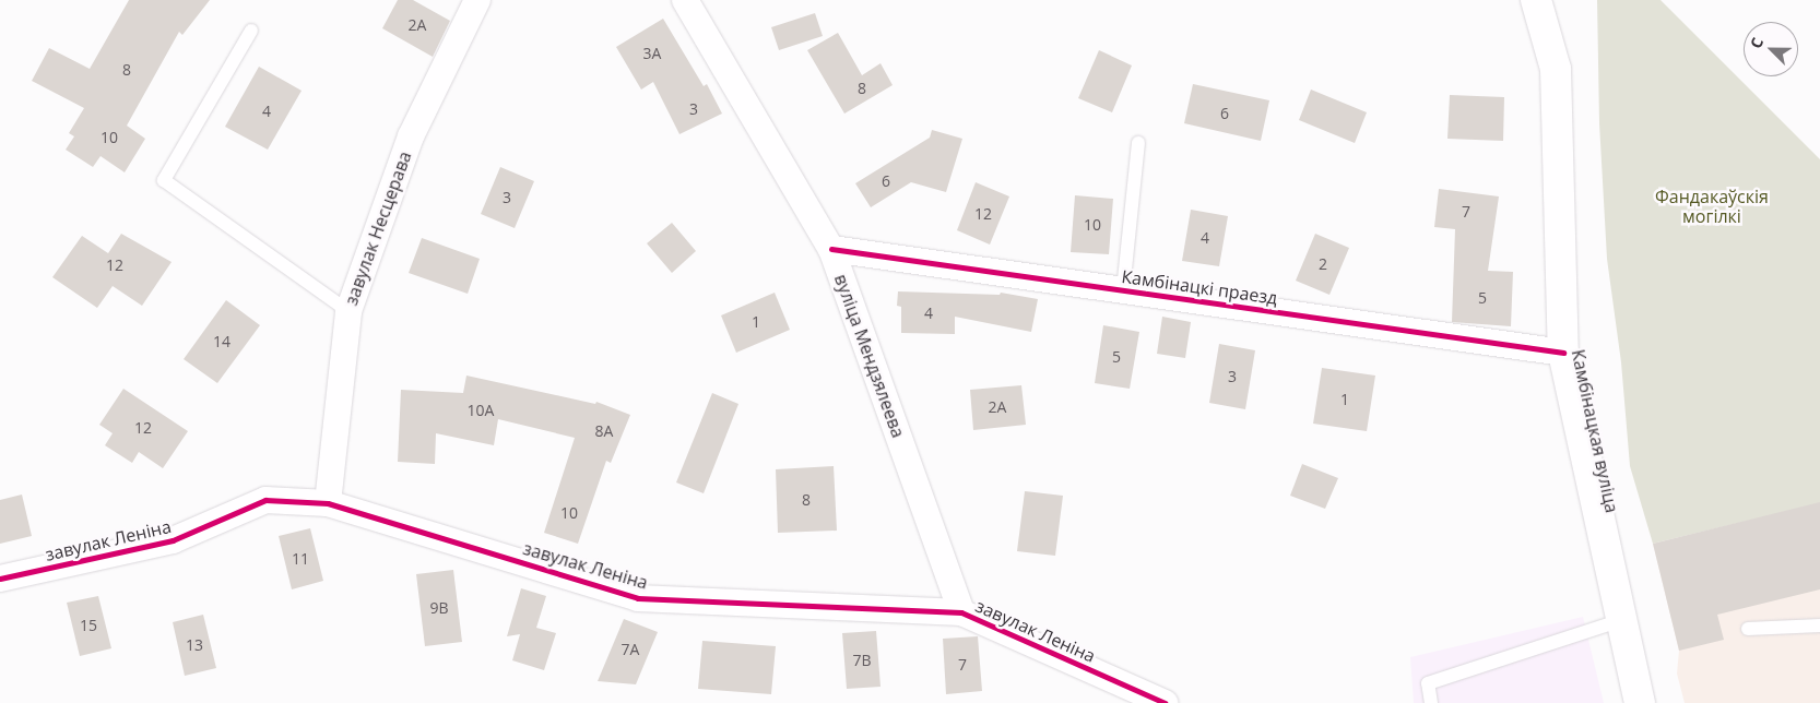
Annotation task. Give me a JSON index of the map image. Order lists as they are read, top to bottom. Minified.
{"streets":{"street":["завулак Несцерава","Камбінацкі праезд","вуліца Мендзялеева","Камбінацкая вуліца","завулак Леніна"]},"crossings":[["завулак Несцерава","завулак Леніна"],["Камбінацкі праезд","вуліца Мендзялеева"],["Камбінацкі праезд","Камбінацкая вуліца"],["вуліца Мендзялеева","завулак Леніна"]],"parks":["Фандакаўскія могілкі"],"house_numbers":["2А","3А","8","8","3","4","6","10","6","3","7","12","10","4","2","12","5","4","1","14","5","3","1","2А","10А","12","8А","8","10","11","9В","15","13","7А","7В","7"],"north":"top left"}
